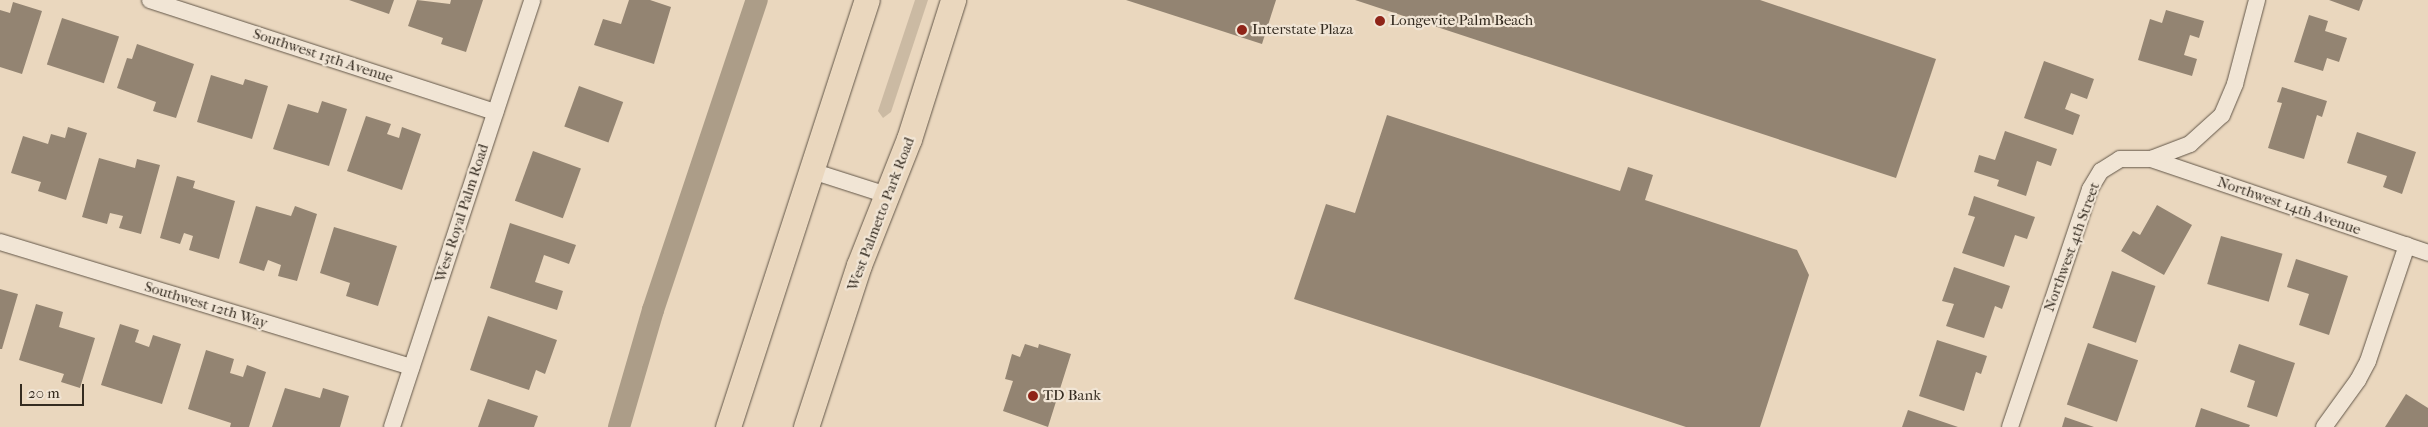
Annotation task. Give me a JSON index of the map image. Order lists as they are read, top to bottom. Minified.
{"streets":{"main road":["West Palmetto Park Road"],"street":["Southwest 13th Avenue","Northwest 14th Avenue","West Royal Palm Road","Northwest 4th Street","Southwest 12th Way"]},"crossings":[["Southwest 13th Avenue","West Royal Palm Road"],["Northwest 14th Avenue","Northwest 4th Street"],["West Royal Palm Road","Southwest 12th Way"]],"places":["Longevite Palm Beach","Interstate Plaza","TD Bank"],"scale_bar":"20 m"}
